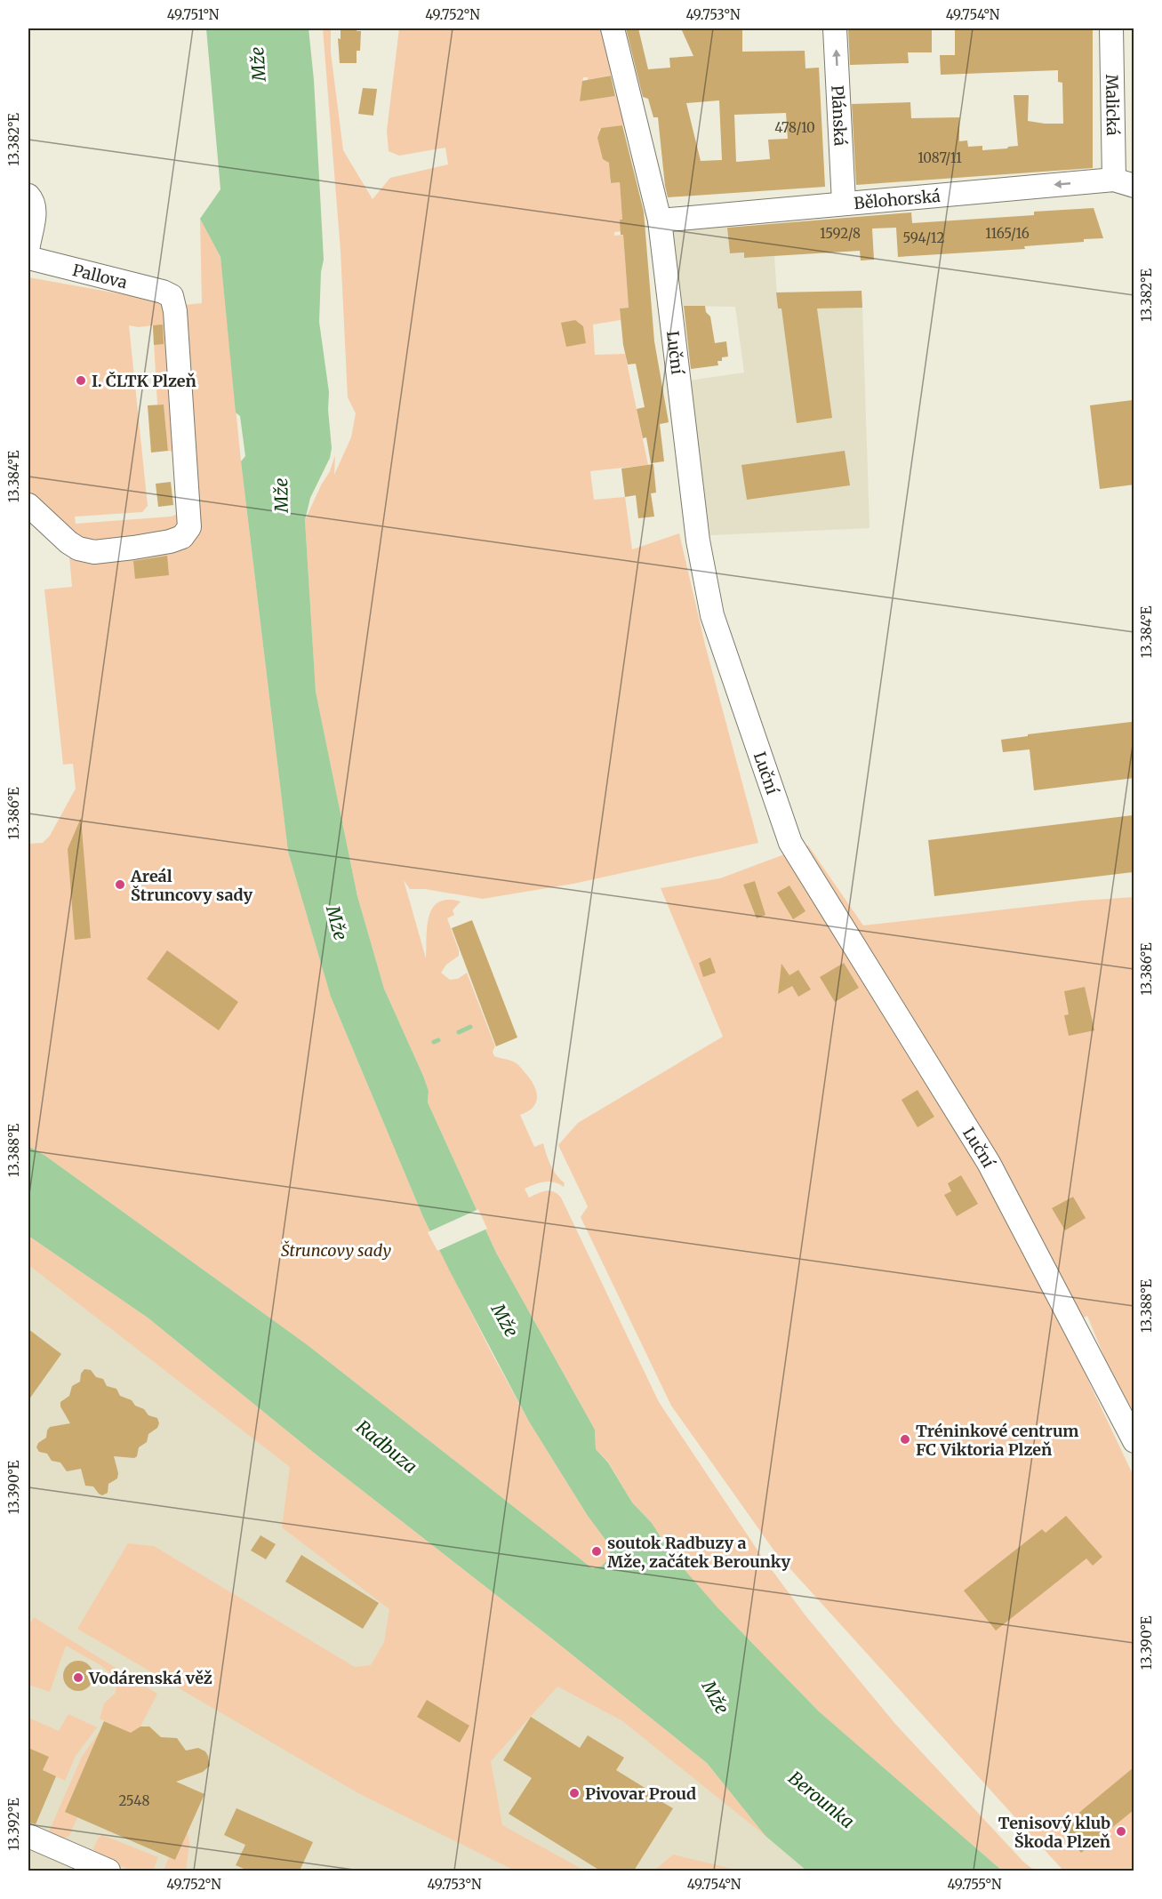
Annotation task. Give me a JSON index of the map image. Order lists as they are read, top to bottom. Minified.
{"streets":{"street":["Malická","Plánská","Bělohorská","Pallova","Luční"]},"crossings":[["Malická","Bělohorská"],["Plánská","Bělohorská"],["Bělohorská","Luční"]],"one_way":["Plánská","Bělohorská"],"water":["Mže","Radbuza","Berounka"],"parks":["Štruncovy sady"],"places":["I. ČLTK Plzeň","Areál Štruncovy sady","Tréninkové centrum FC Viktoria Plzeň","soutok Radbuzy a Mže, začátek Berounky","Vodárenská věž","Pivovar Proud","Tenisový klub Škoda Plzeň"],"house_numbers":["478/10","1087/11","1592/8","1165/16","594/12","2548"],"coordinates":["49.751°N","49.752°N","49.753°N","49.754°N","13.382°E","13.384°E","13.386°E","13.388°E","13.390°E","13.392°E","49.755°N"]}
